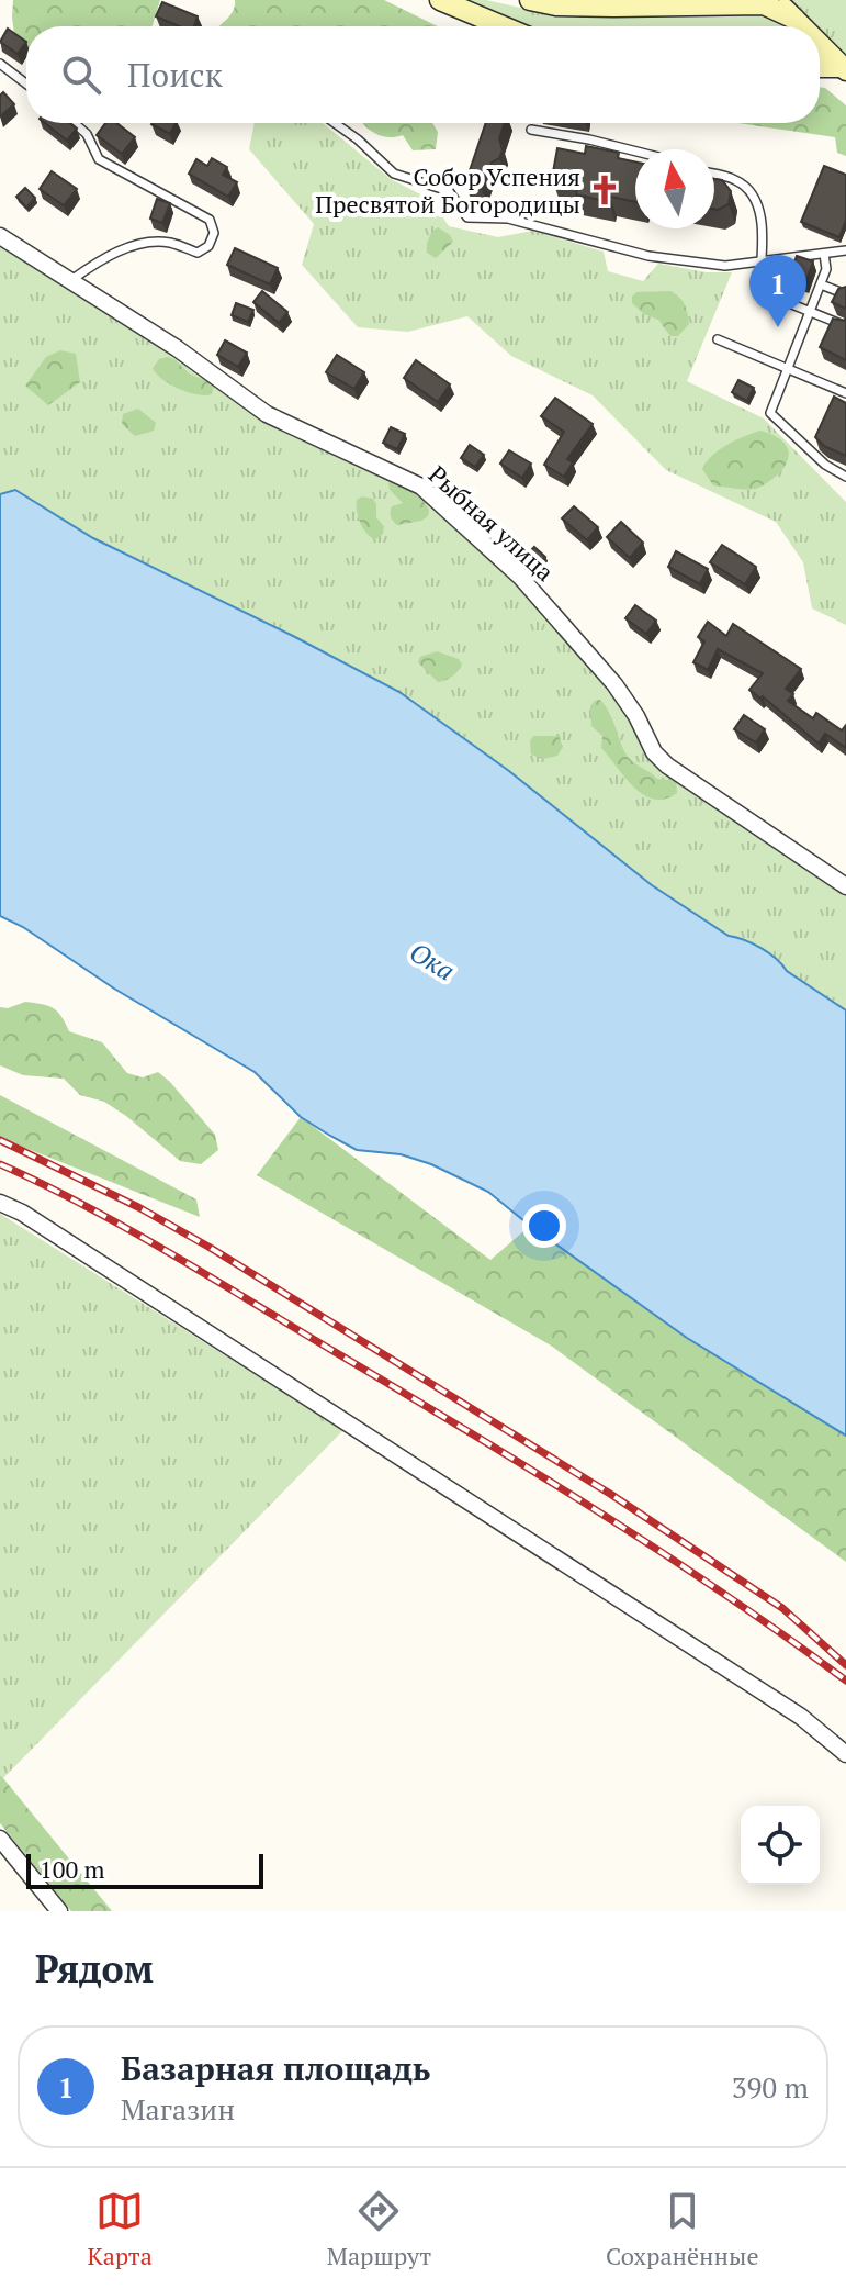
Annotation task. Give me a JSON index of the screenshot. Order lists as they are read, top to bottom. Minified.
{"streets":{"street":["Рыбная улица"]},"water":["Ока"],"places":{"church":["Собор Успения Пресвятой Богородицы"]},"scale_bar":"100 m","north":"top","page":{"search":"Поиск","pins":"1","scale":"100 m","heading":"Рядом","list":[{"mark":"1","name":"Базарная площадь","note":"Магазин","value":"390 m"}],"nav":["Карта","Маршрут","Сохранённые"]}}
